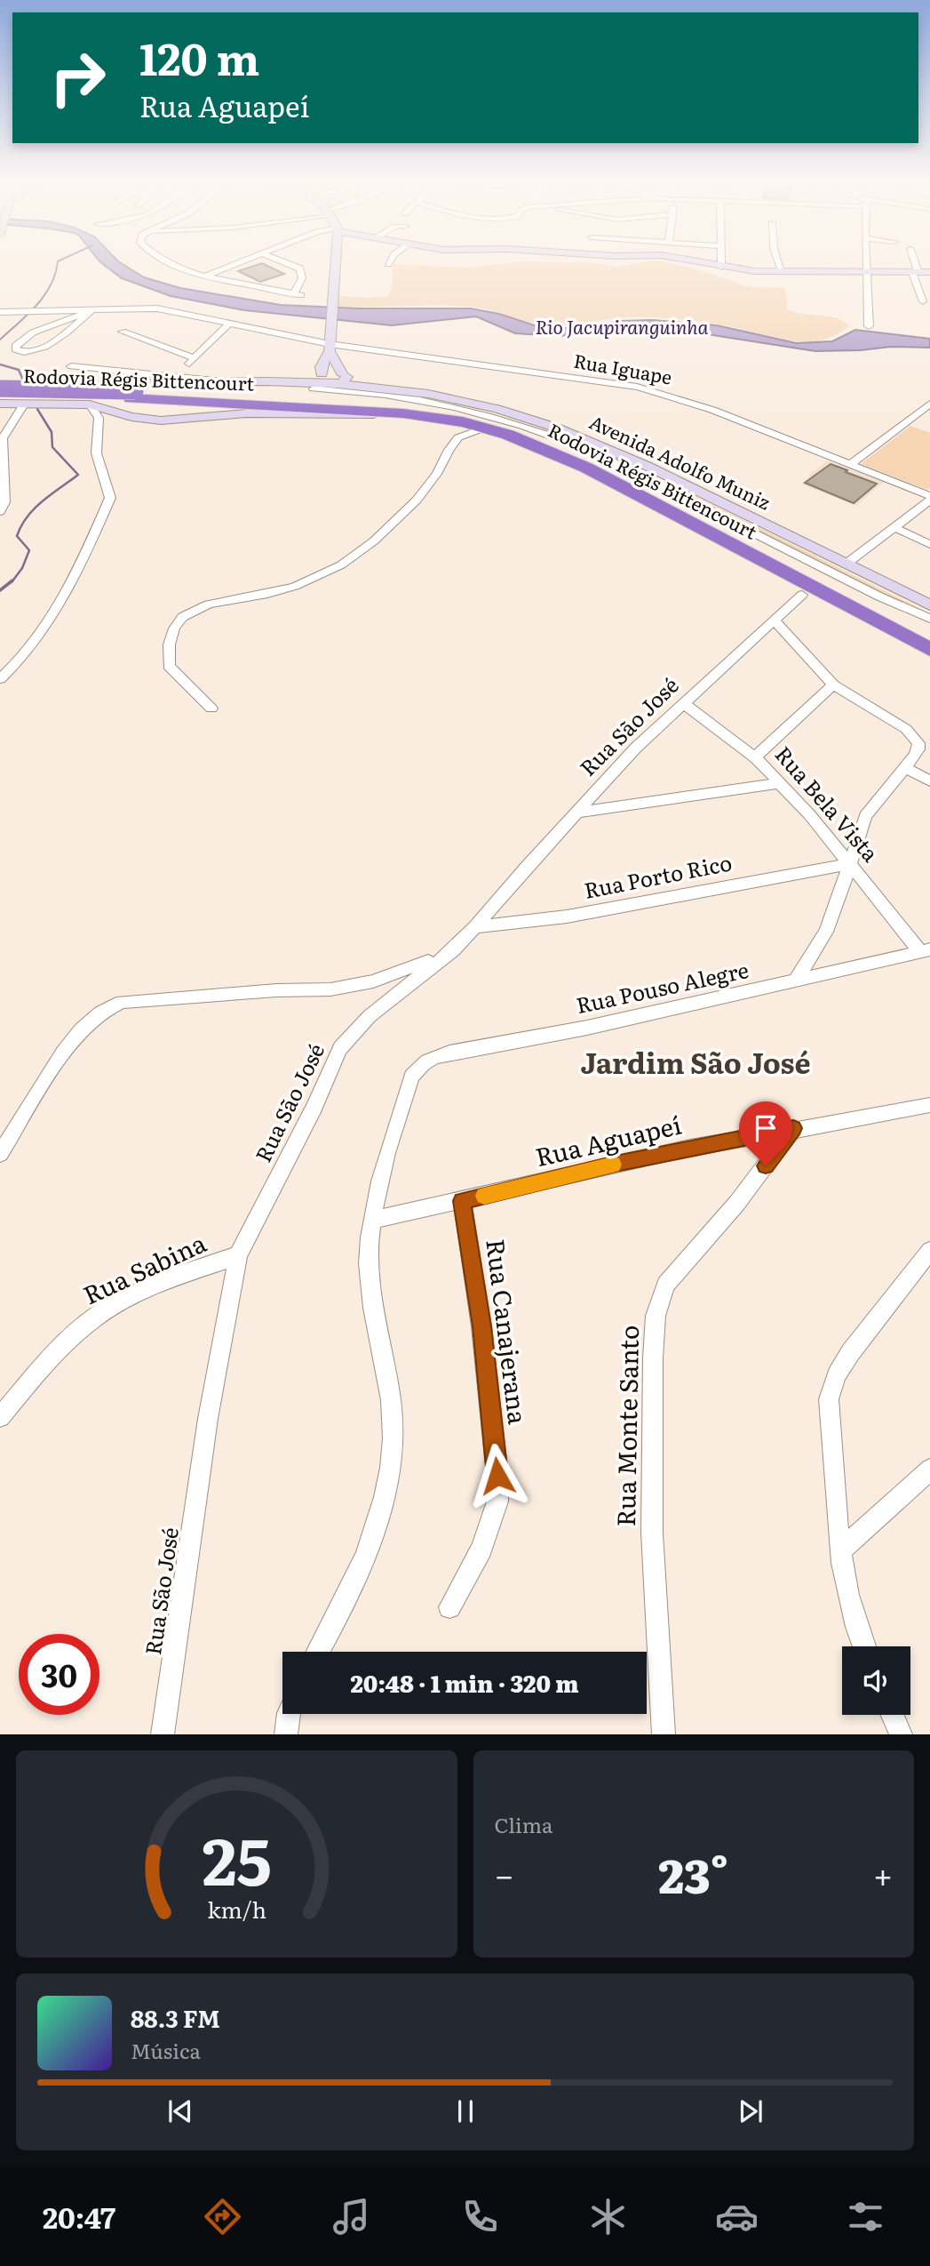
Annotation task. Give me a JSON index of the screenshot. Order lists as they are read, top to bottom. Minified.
{"streets":{"highway":["Rodovia Régis Bittencourt"],"street":["Rua Iguape","Avenida Adolfo Muniz","Rua São José","Rua Bela Vista","Rua Porto Rico","Rua Pouso Alegre","Rua Aguapeí","Rua Sabina","Rua Canajerana","Rua Monte Santo"]},"crossings":[["Rua São José","Rua Bela Vista"],["Rua São José","Rua Porto Rico"],["Rua São José","Rua Sabina"],["Rua Bela Vista","Rua Porto Rico"],["Rua Bela Vista","Rua Pouso Alegre"],["Rua Pouso Alegre","Rua Aguapeí"],["Rua Aguapeí","Rua Canajerana"],["Rua Aguapeí","Rua Monte Santo"]],"districts":["Jardim São José"],"water":["Rio Jacupiranguinha"],"page":{"turn":["120 m","Rua Aguapeí"],"limit":"30","trip":"20:48 · 1 min · 320 m","tile":"Clima","heat":["−","23°","+"],"song":["88.3 FM","Música"],"tabs":"20:47","gauge":["25","km/h"]}}
